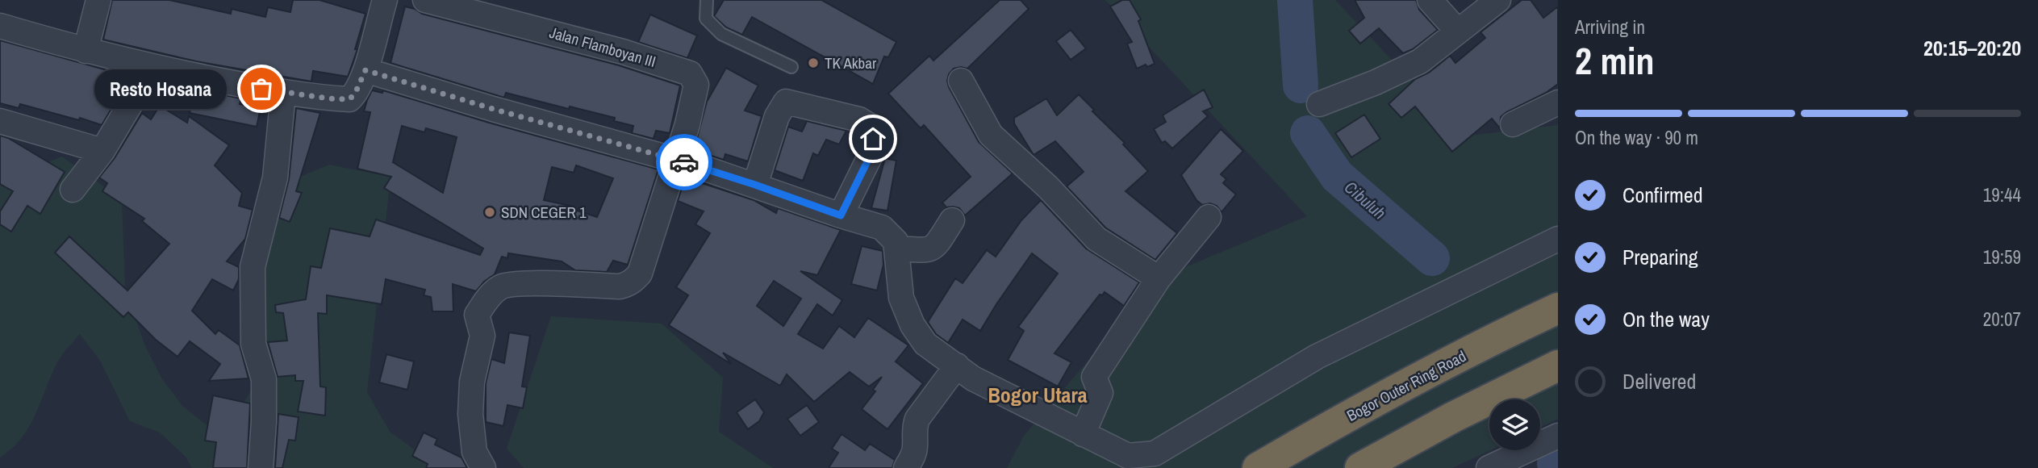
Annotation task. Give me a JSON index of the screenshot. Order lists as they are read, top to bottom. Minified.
{"streets":{"highway":["Bogor Outer Ring Road"],"street":["Jalan Flamboyan III"]},"districts":["Bogor Utara"],"water":["Cibuluh"],"places":["TK Akbar","Resto Hosana","SDN CEGER 1"],"page":{"heading":["2 min","Arriving in","20:15–20:20"],"bubble":"Resto Hosana","bar":"On the way · 90 m","list":[["Confirmed","19:44"],["Preparing","19:59"],["On the way","20:07"],"Delivered"]}}
